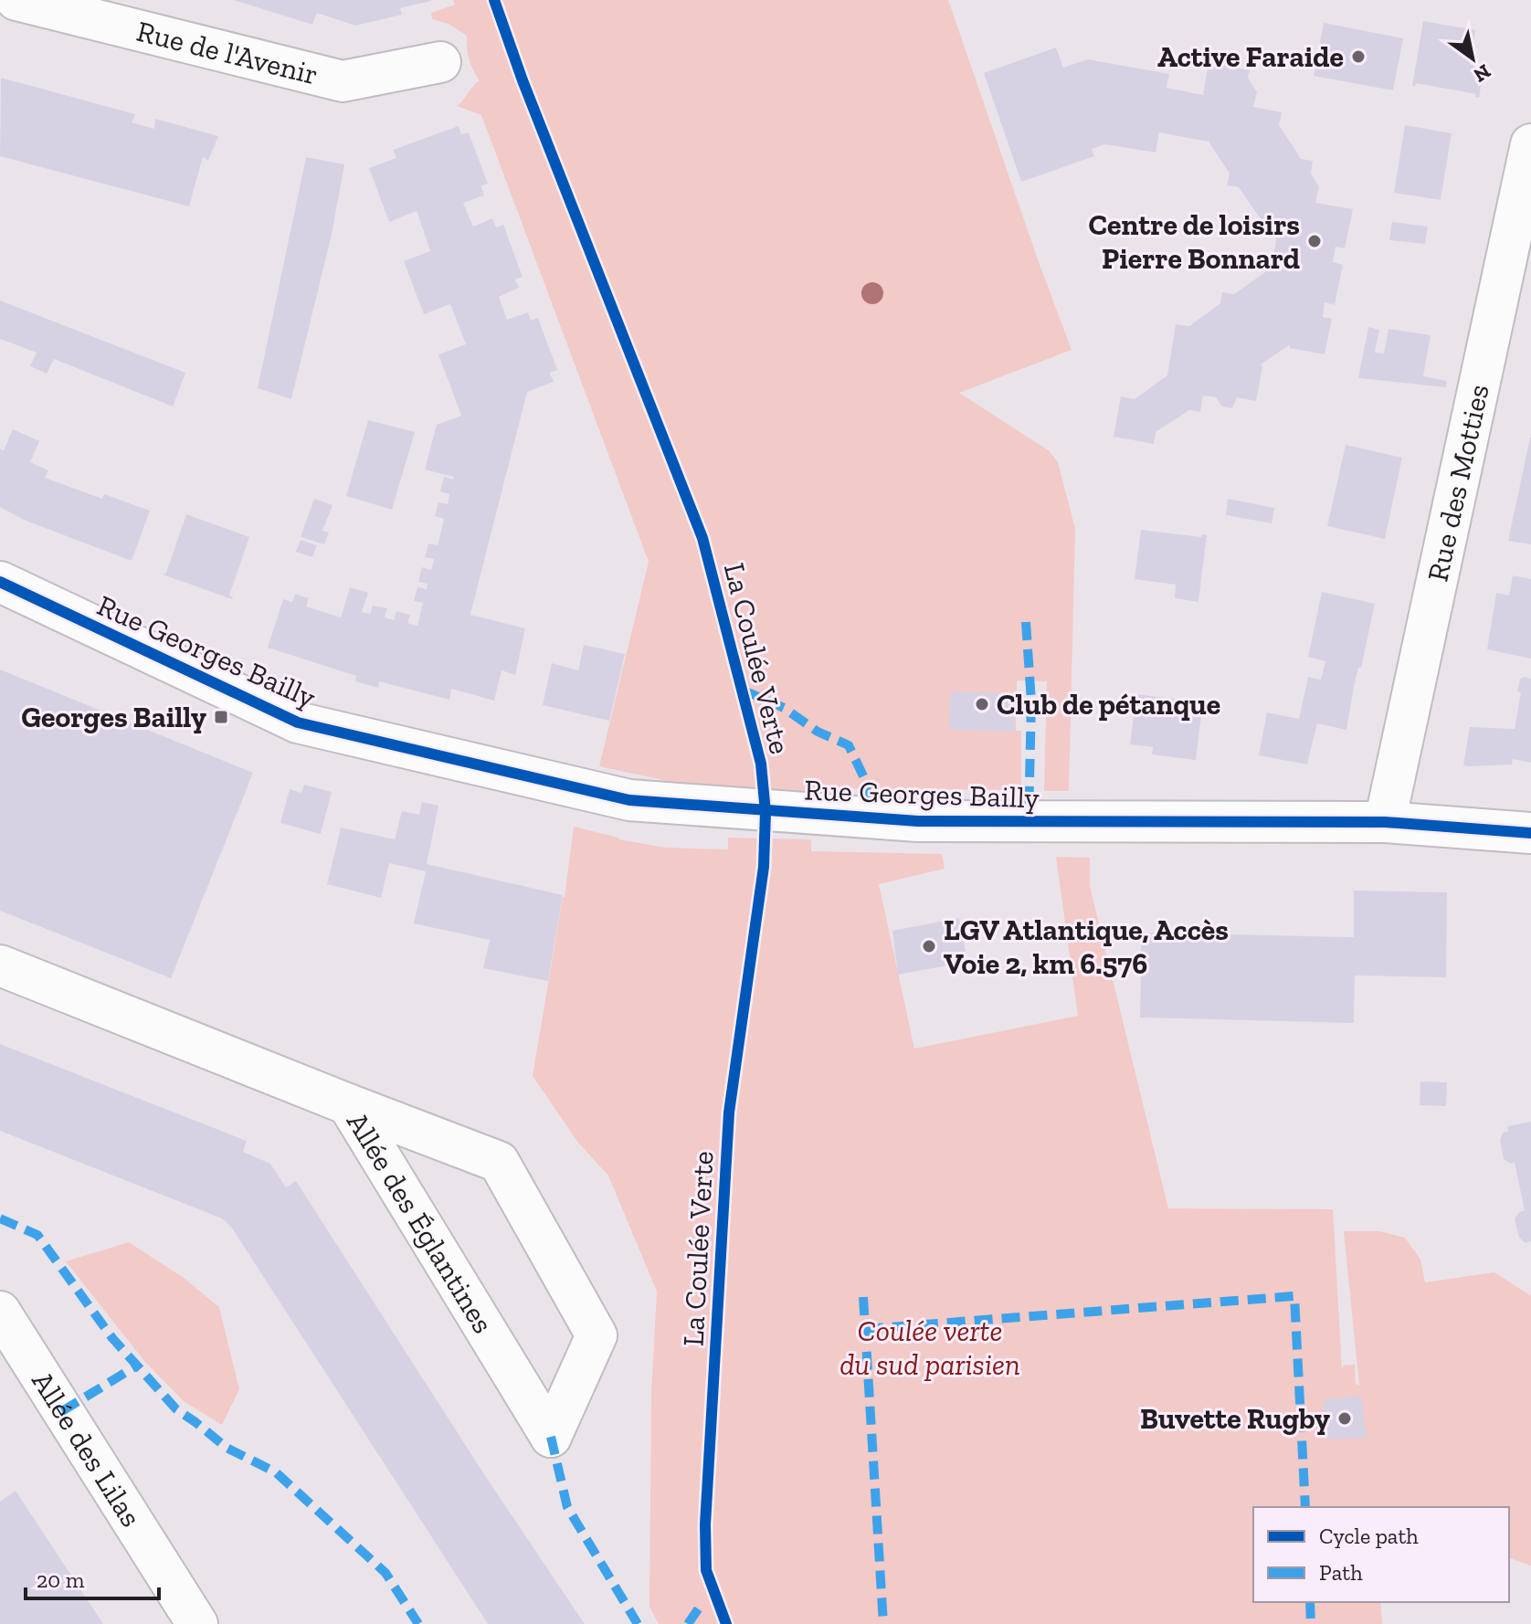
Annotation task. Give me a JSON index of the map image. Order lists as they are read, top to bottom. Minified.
{"streets":{"street":["Rue de l'Avenir","Rue des Motties","Rue Georges Bailly","Allée des Églantines","Allée des Lilas"],"cycle path":["La Coulée Verte"]},"crossings":[["Rue des Motties","Rue Georges Bailly"]],"parks":["Coulée verte du sud parisien"],"places":{"other":["Active Faraide","Centre de loisirs Pierre Bonnard","Club de pétanque","LGV Atlantique, Accès Voie 2, km 6.576","Buvette Rugby"],"transit":["Georges Bailly"]},"legend":["Cycle path","Path"],"scale_bar":"20 m","north":"bottom right"}
